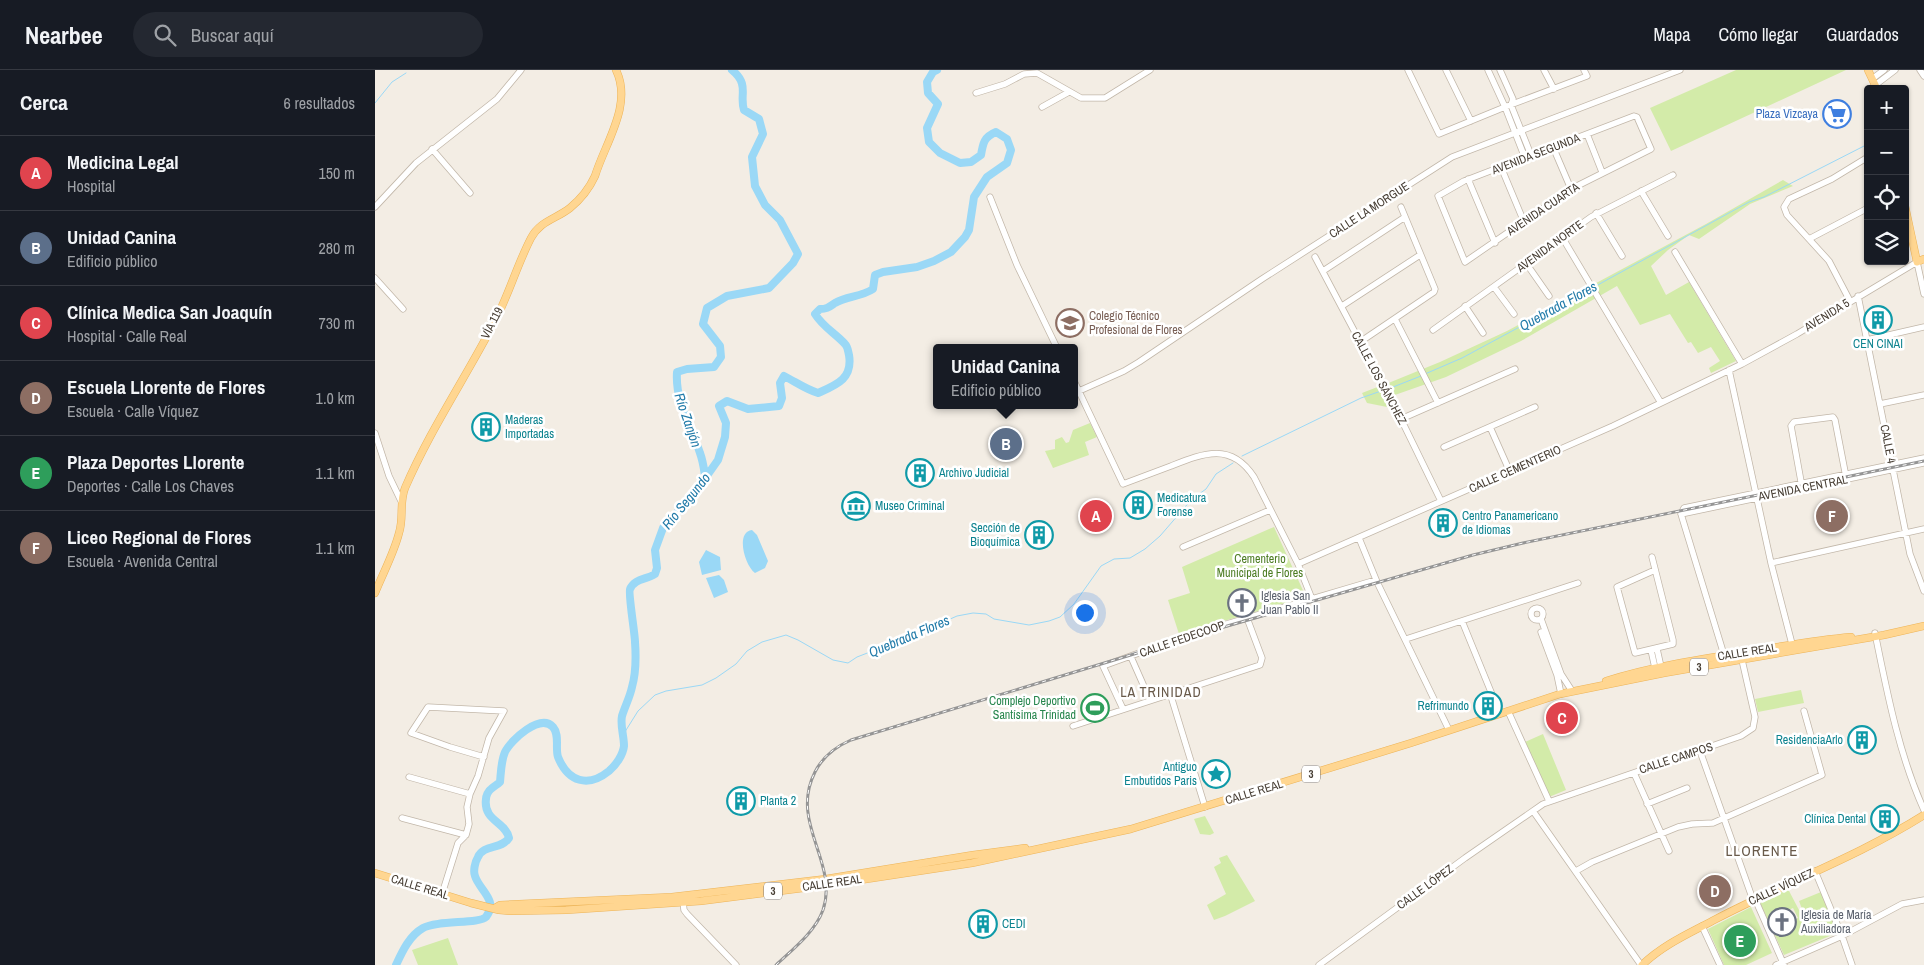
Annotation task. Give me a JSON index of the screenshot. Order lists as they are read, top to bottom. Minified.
{"streets":{"main road":["VÍA 119","CALLE REAL","3","CALLE VÍQUEZ"],"street":["AVENIDA SEGUNDA","AVENIDA CUARTA","CALLE LA MORGUE","AVENIDA NORTE","AVENIDA 5","CALLE LOS SÁNCHEZ","CALLE 4","CALLE CEMENTERIO","AVENIDA CENTRAL","CALLE FEDECOOP","CALLE CAMPOS","CALLE LÓPEZ"]},"crossings":[["AVENIDA SEGUNDA","AVENIDA CUARTA"],["AVENIDA 5","CALLE 4"],["AVENIDA 5","CALLE CEMENTERIO"],["CALLE LOS SÁNCHEZ","CALLE CEMENTERIO"],["CALLE 4","AVENIDA CENTRAL"],["AVENIDA CENTRAL","CALLE REAL"],["CALLE REAL","CALLE CAMPOS"],["CALLE CAMPOS","CALLE LÓPEZ"]],"districts":["LA TRINIDAD","LLORENTE"],"water":["Quebrada Flores","Río Zanjón","Río Segundo"],"parks":["Cementerio Municipal de Flores"],"places":{"supermarket":["Plaza Vizcaya"],"building":["CEN CINAI","Maderas Importadas","Archivo Judicial","Medicatura Forense","Centro Panamericano de Idiomas","Sección de Bioquímica","Refrimundo","ResidenciaArlo","Planta 2","Clínica Dental","CEDI"],"school or university":["Colegio Técnico Profesional de Flores"],"museum":["Museo Criminal"],"church":["Iglesia San Juan Pablo II","Iglesia de María Auxiliadora"],"sports":["Complejo Deportivo Santísima Trinidad"],"place":["Antiguo Embutidos Paris"]},"page":{"header":"Nearbee","search":"Buscar aquí","nav":["Mapa","Cómo llegar","Guardados"],"heading":["Cerca","6 resultados"],"map_buttons":["+","−"],"list":[{"mark":"A","name":"Medicina Legal","note":"Hospital","value":"150 m"},{"mark":"B","name":"Unidad Canina","note":"Edificio público","value":"280 m"},{"mark":"C","name":"Clínica Medica San Joaquín","note":"Hospital · Calle Real","value":"730 m"},{"mark":"D","name":"Escuela Llorente de Flores","note":"Escuela · Calle Víquez","value":"1.0 km"},{"mark":"E","name":"Plaza Deportes Llorente","note":"Deportes · Calle Los Chaves","value":"1.1 km"},{"mark":"F","name":"Liceo Regional de Flores","note":"Escuela · Avenida Central","value":"1.1 km"}],"popup":["Unidad Canina","Edificio público"],"pins":["B","A","F","C","D","E"]}}
